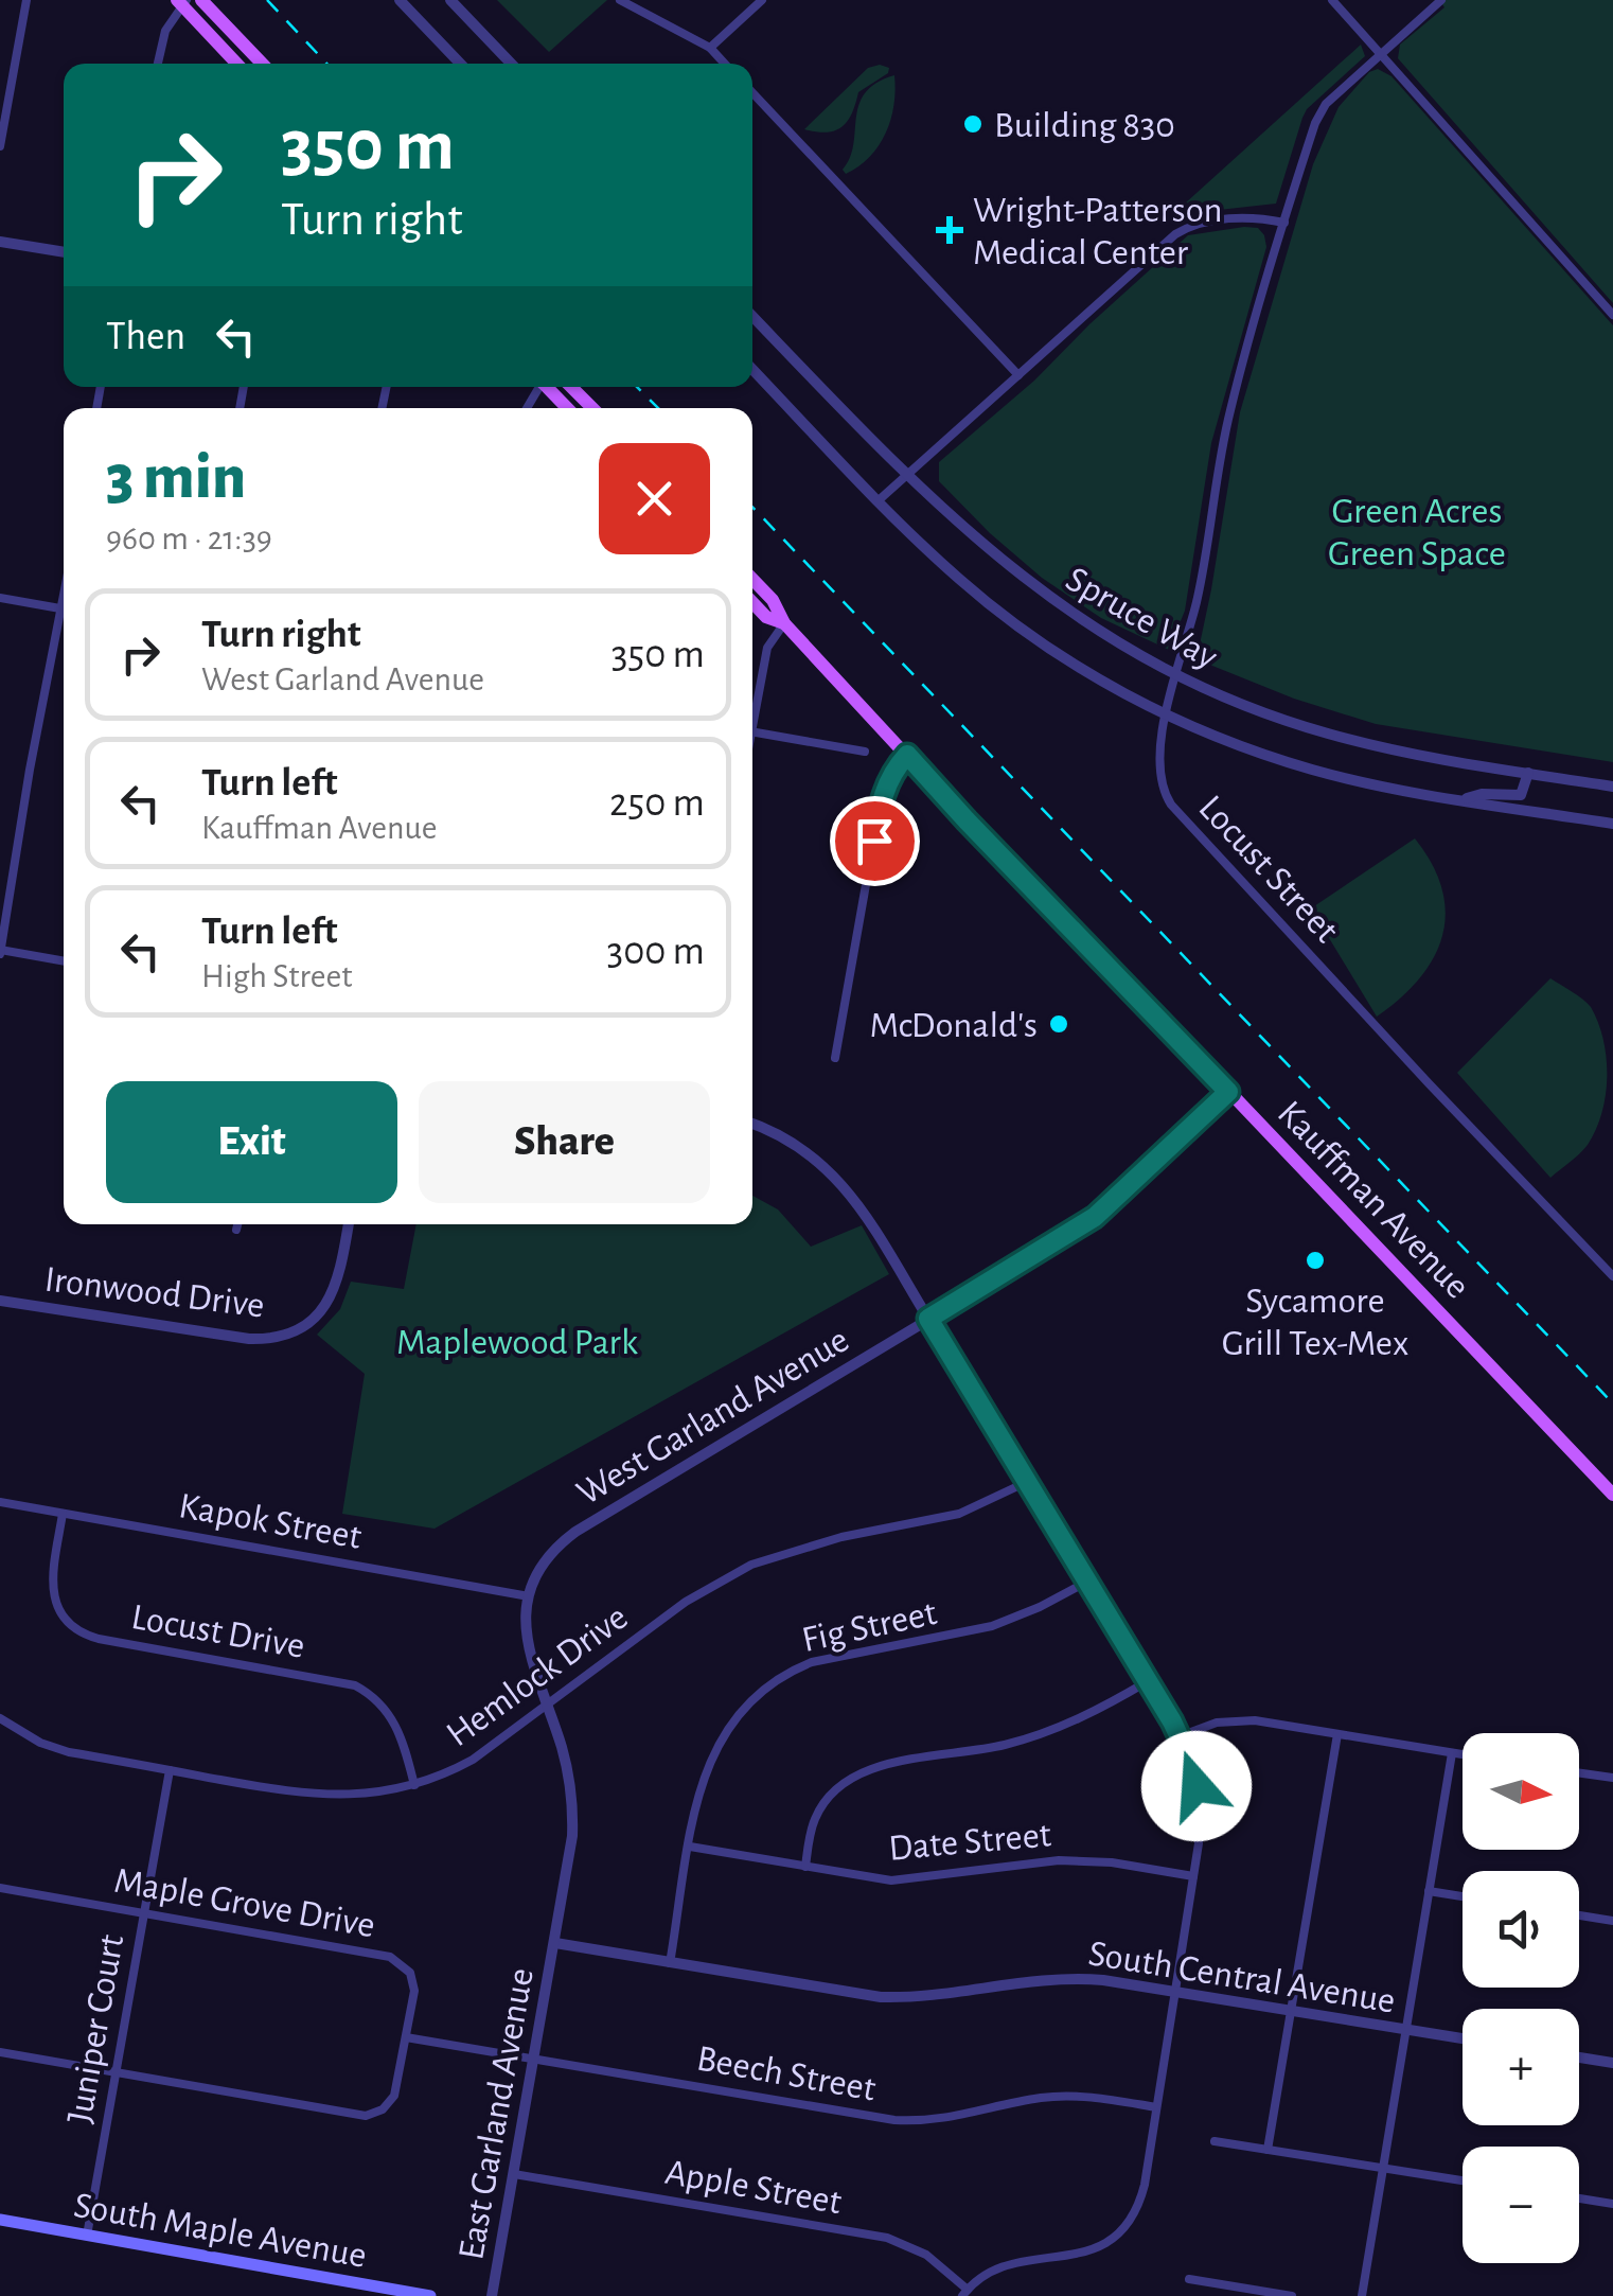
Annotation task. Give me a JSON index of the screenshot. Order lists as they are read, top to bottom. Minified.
{"streets":{"main road":["Kauffman Avenue","South Maple Avenue"],"street":["Spruce Way","Locust Street","Ironwood Drive","West Garland Avenue","Kapok Street","Fig Street","Locust Drive","Hemlock Drive","Date Street","Maple Grove Drive","South Central Avenue","Juniper Court","Beech Street","East Garland Avenue","Apple Street"]},"crossings":[["Spruce Way","Locust Street"],["Kauffman Avenue","West Garland Avenue"],["West Garland Avenue","Kapok Street"],["West Garland Avenue","Hemlock Drive"],["West Garland Avenue","South Central Avenue"],["West Garland Avenue","East Garland Avenue"],["Kapok Street","Locust Drive"],["Fig Street","Date Street"],["Fig Street","South Central Avenue"],["Locust Drive","Hemlock Drive"],["Hemlock Drive","Juniper Court"],["Maple Grove Drive","Juniper Court"],["Maple Grove Drive","Beech Street"],["South Central Avenue","East Garland Avenue"],["Juniper Court","South Maple Avenue"],["Beech Street","East Garland Avenue"],["East Garland Avenue","Apple Street"]],"parks":["Green Acres Green Space","Maplewood Park"],"places":{"other":["Building 830","McDonald's","Sycamore Grill Tex-Mex"],"health":["Wright-Patterson Medical Center"]},"north":"right","page":{"turn":["350 m","Turn right"],"then":"Then","heading":["3 min","960 m · 21:39"],"list":[{"name":"Turn right","note":"West Garland Avenue","value":"350 m"},{"name":"Turn left","note":"Kauffman Avenue","value":"250 m"},{"name":"Turn left","note":"High Street","value":"300 m"}],"buttons":["Exit","Share"],"map_buttons":["+","−"]}}
